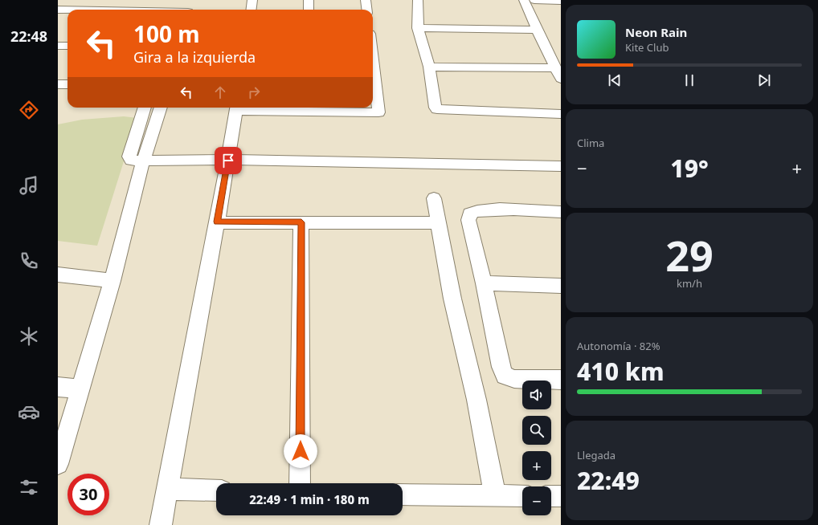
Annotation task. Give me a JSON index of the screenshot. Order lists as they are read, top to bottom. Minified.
{"page":{"tabs":"22:48","turn":["100 m","Gira a la izquierda"],"song":["Neon Rain","Kite Club"],"tile":["Clima",["29","km/h"],["Autonomía · 82%","410 km"],["Llegada","22:49"]],"heat":["−","19°","+"],"map_buttons":["+","−"],"limit":"30","trip":"22:49 · 1 min · 180 m"}}
